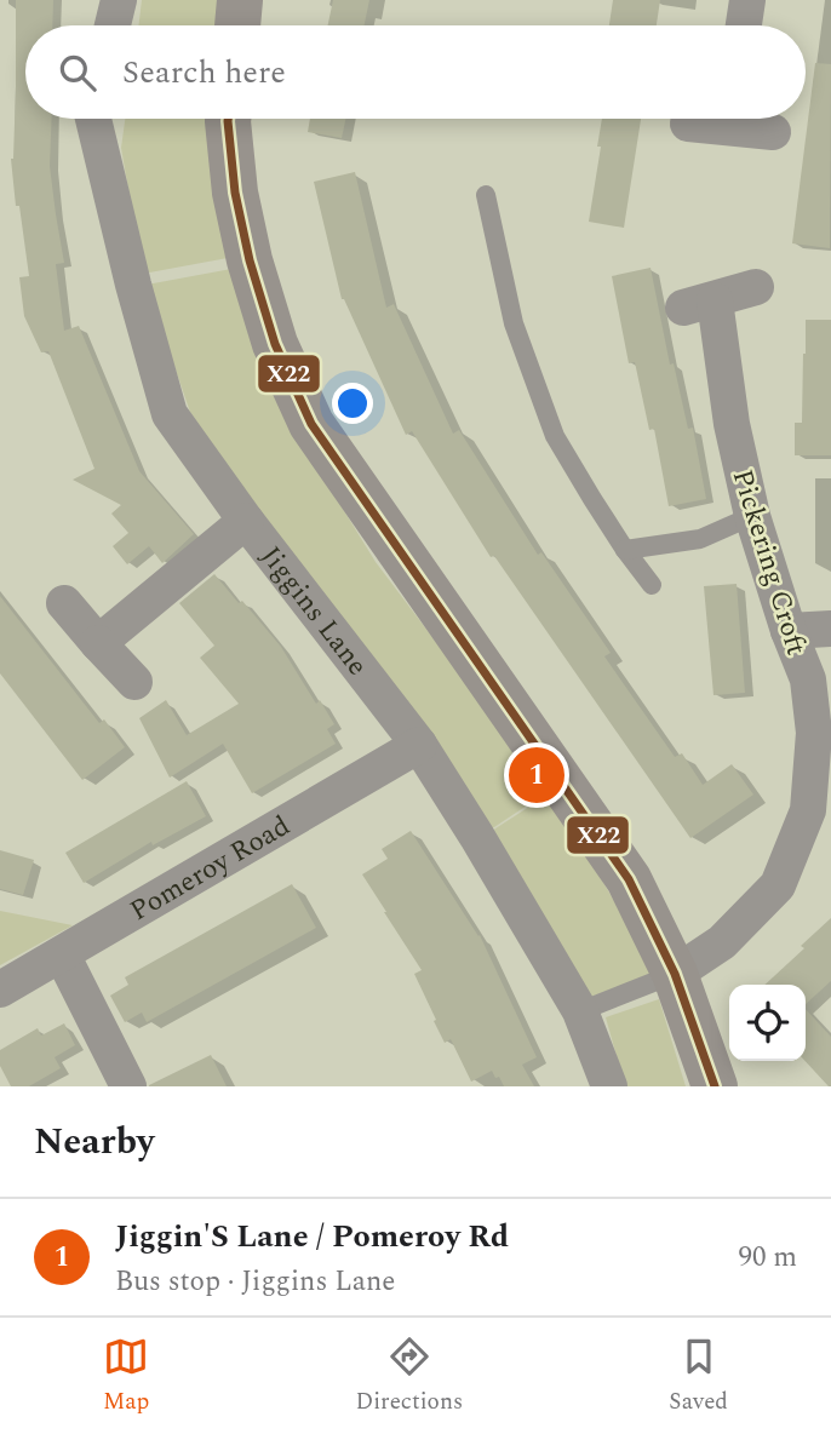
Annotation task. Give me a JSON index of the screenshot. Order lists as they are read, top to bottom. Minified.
{"streets":{"street":["Pickering Croft","Jiggins Lane","Pomeroy Road"]},"crossings":[["Jiggins Lane","Pomeroy Road"]],"lines":["transit line X22"],"page":{"search":"Search here","pins":"1","heading":"Nearby","list":[{"mark":"1","name":"Jiggin'S Lane / Pomeroy Rd","note":"Bus stop · Jiggins Lane","value":"90 m"}],"nav":["Map","Directions","Saved"]}}
